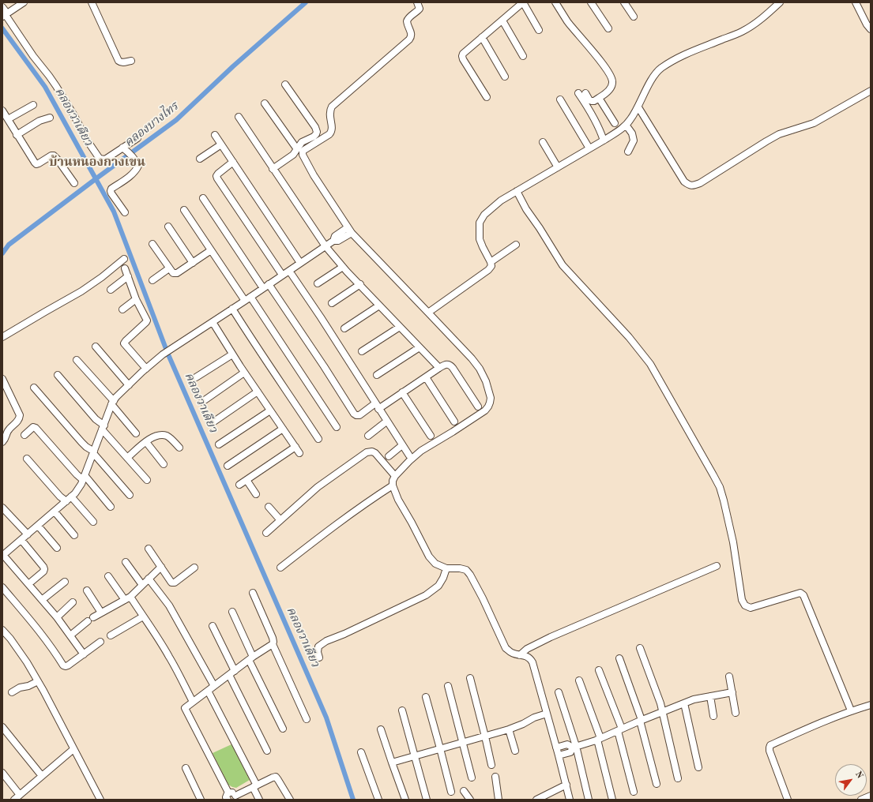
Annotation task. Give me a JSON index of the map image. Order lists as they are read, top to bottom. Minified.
{"districts":["บ้านหนองกางเขน"],"water":["คลองวาเดียว","คลองบางไทร"],"north":"top right"}
